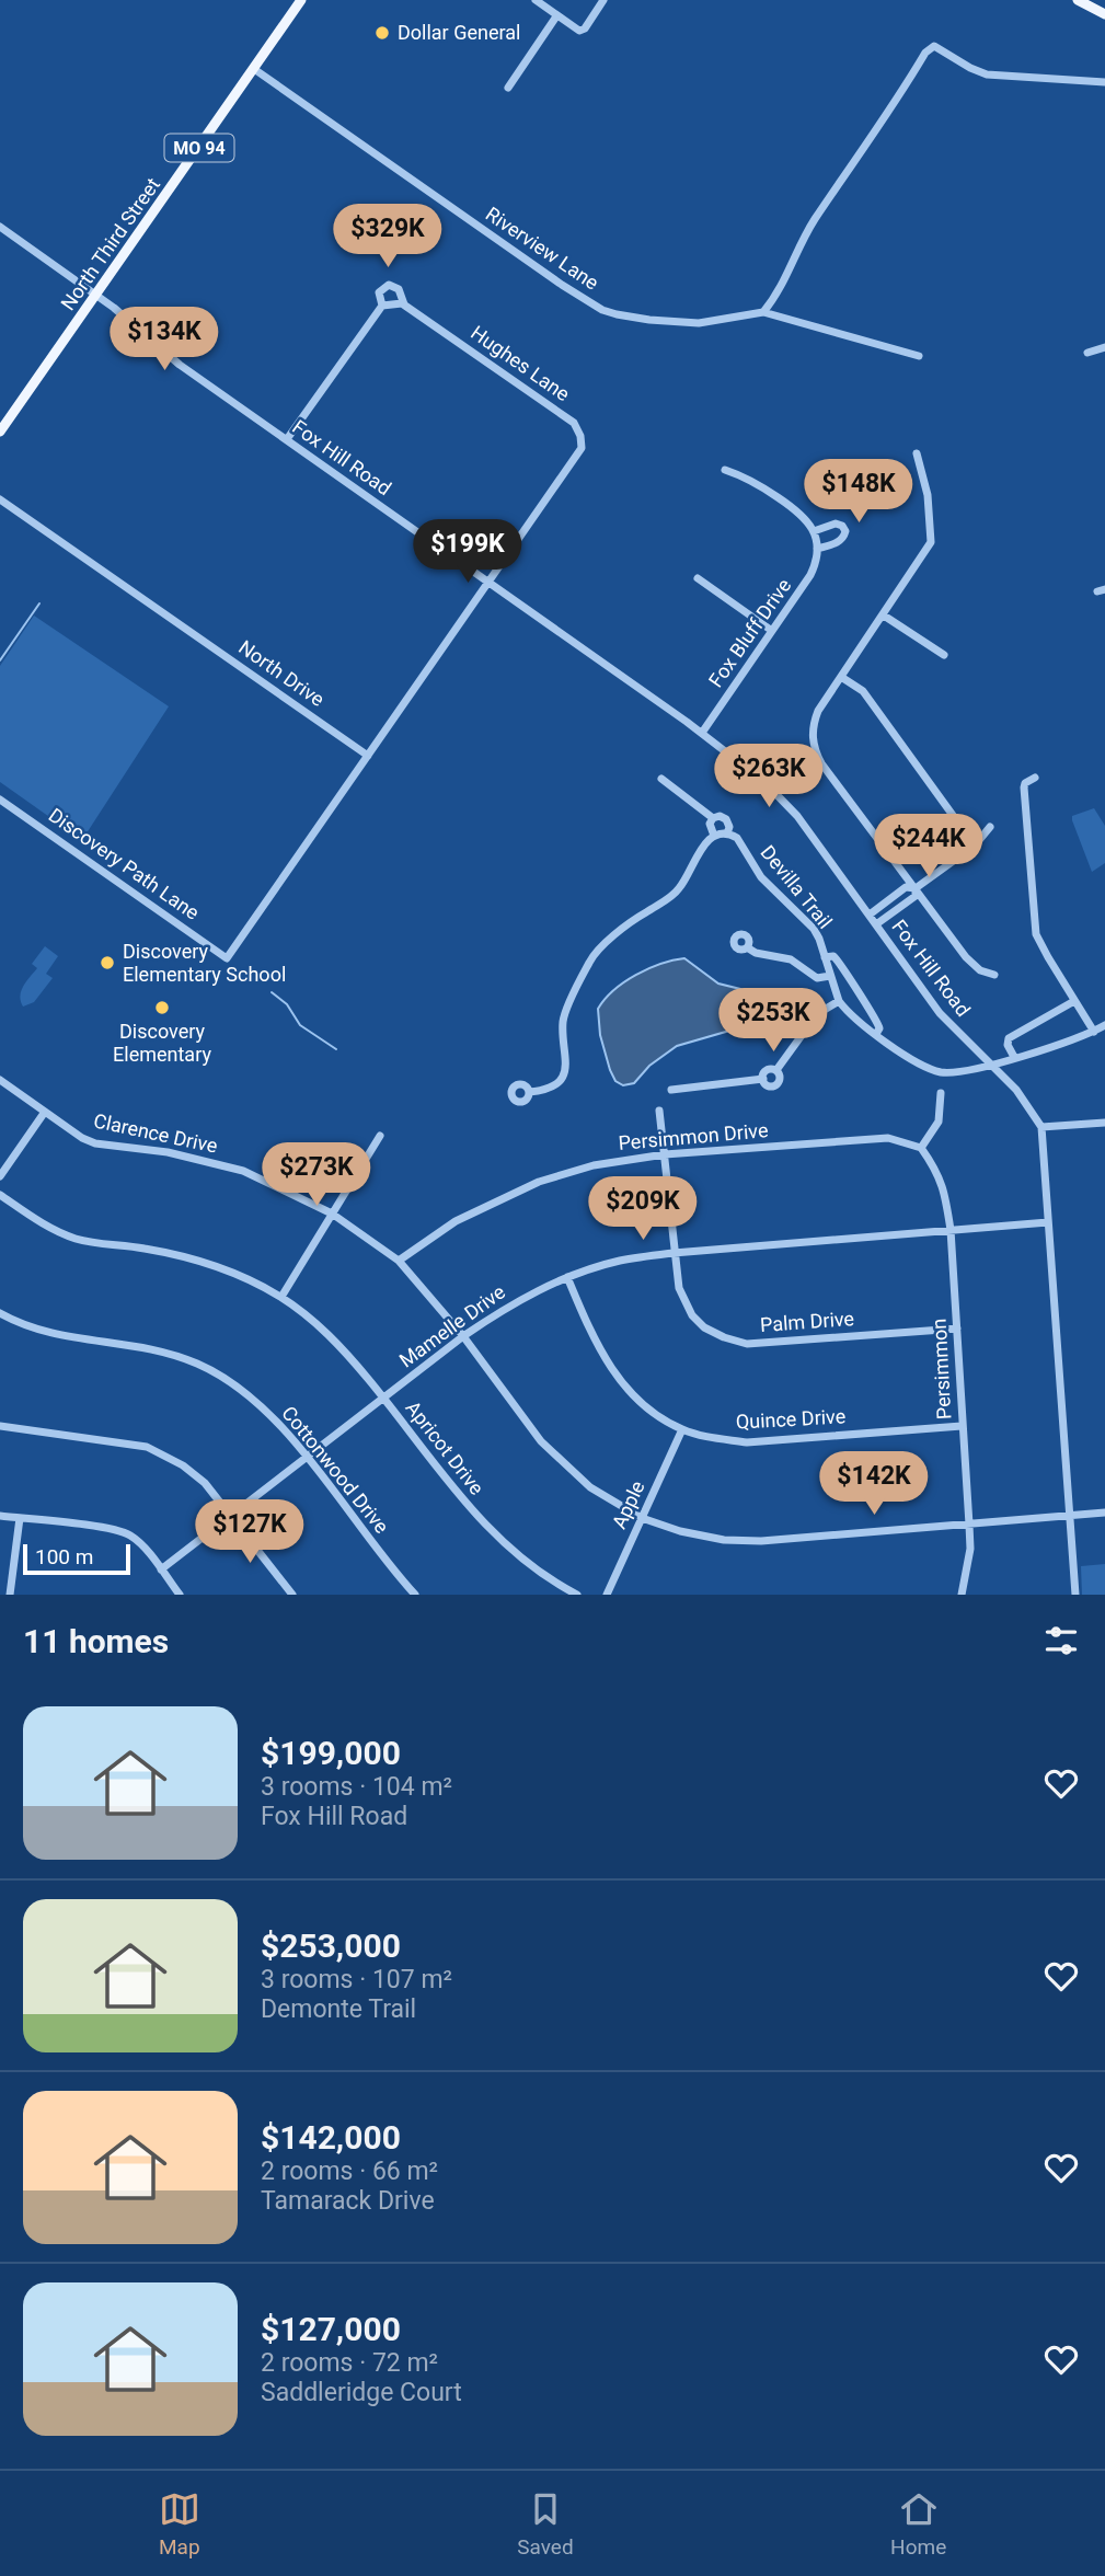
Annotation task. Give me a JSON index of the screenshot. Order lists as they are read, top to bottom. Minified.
{"streets":{"main road":["MO 94","North Third Street"],"street":["Riverview Lane","Hughes Lane","Fox Hill Road","Fox Bluff Drive","North Drive","Discovery Path Lane","Devilla Trail","Clarence Drive","Persimmon Drive","Palm Drive","Mamelle Drive","Persimmon","Quince Drive","Apricot Drive","Cottonwood Drive","Apple"]},"crossings":[["North Third Street","Riverview Lane"],["North Third Street","Fox Hill Road"],["Hughes Lane","Fox Hill Road"],["Fox Hill Road","Fox Bluff Drive"],["Fox Hill Road","Devilla Trail"],["North Drive","Discovery Path Lane"],["Clarence Drive","Persimmon Drive"],["Clarence Drive","Mamelle Drive"],["Clarence Drive","Persimmon"],["Clarence Drive","Apple"],["Persimmon Drive","Palm Drive"],["Persimmon Drive","Persimmon"],["Palm Drive","Mamelle Drive"],["Palm Drive","Persimmon"],["Mamelle Drive","Persimmon"],["Mamelle Drive","Quince Drive"],["Mamelle Drive","Apricot Drive"],["Mamelle Drive","Cottonwood Drive"],["Persimmon","Quince Drive"],["Quince Drive","Apple"]],"places":["Dollar General","Discovery Elementary School","Discovery Elementary"],"scale_bar":"100 m","page":{"price":["$329K","$134K","$148K","$199K","$263K","$244K","$253K","$273K","$209K","$142K","$127K"],"scale":"100 m","heading":"11 homes","list":[{"name":"$199,000","note":"3 rooms · 104 m² · Fox Hill Road"},{"name":"$253,000","note":"3 rooms · 107 m² · Demonte Trail"},{"name":"$142,000","note":"2 rooms · 66 m² · Tamarack Drive"},{"name":"$127,000","note":"2 rooms · 72 m² · Saddleridge Court"}],"tabs":["Map","Saved","Home"]}}
